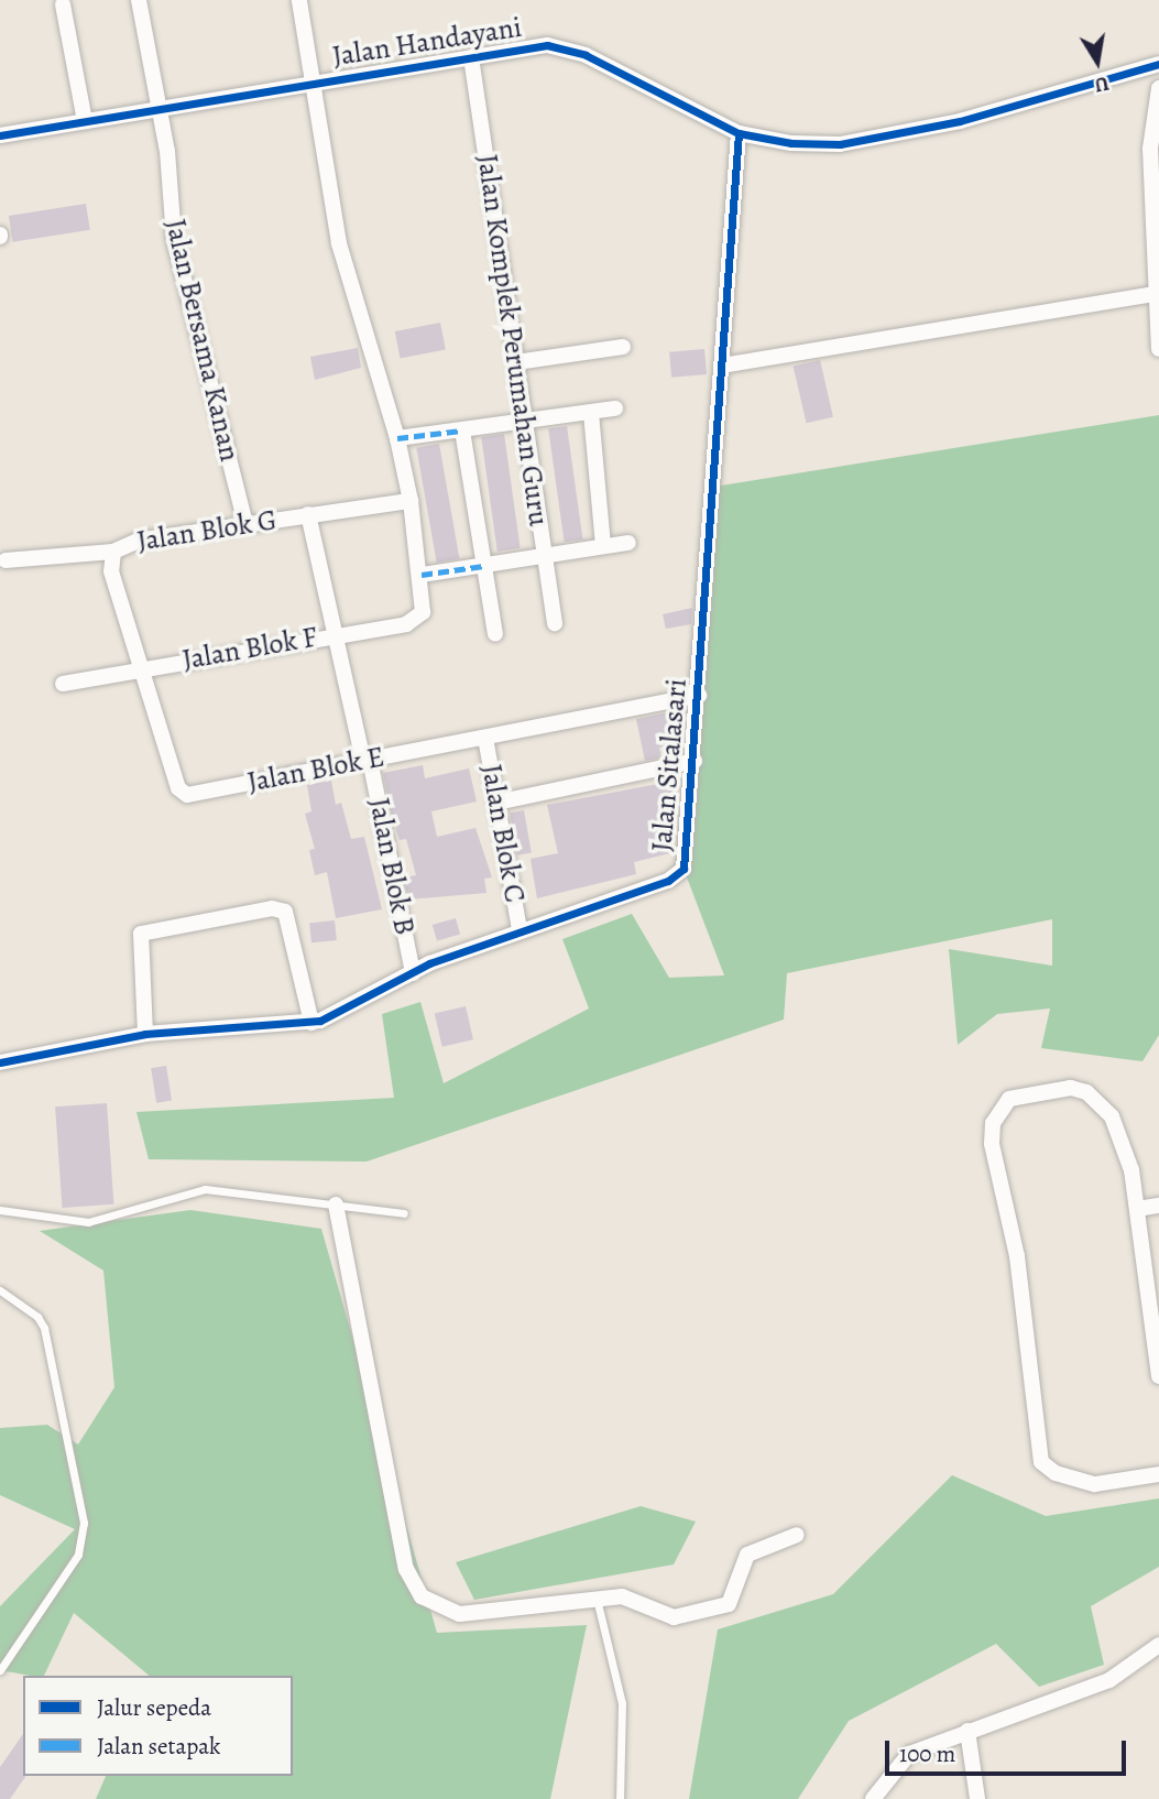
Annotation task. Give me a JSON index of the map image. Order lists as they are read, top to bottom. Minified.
{"streets":{"street":["Jalan Handayani","Jalan Bersama Kanan","Jalan Komplek Perumahan Guru","Jalan Blok G","Jalan Blok F","Jalan Sitalasari","Jalan Blok E","Jalan Blok C","Jalan Blok B"]},"crossings":[["Jalan Handayani","Jalan Bersama Kanan"],["Jalan Handayani","Jalan Komplek Perumahan Guru"],["Jalan Handayani","Jalan Blok G"],["Jalan Handayani","Jalan Blok F"],["Jalan Handayani","Jalan Sitalasari"],["Jalan Bersama Kanan","Jalan Blok G"],["Jalan Blok G","Jalan Blok E"],["Jalan Blok G","Jalan Blok B"],["Jalan Blok F","Jalan Blok E"],["Jalan Blok F","Jalan Blok B"],["Jalan Sitalasari","Jalan Blok E"],["Jalan Sitalasari","Jalan Blok C"],["Jalan Sitalasari","Jalan Blok B"],["Jalan Blok E","Jalan Blok C"],["Jalan Blok E","Jalan Blok B"]],"legend":["Jalur sepeda","Jalan setapak"],"scale_bar":"100 m","north":"bottom"}
